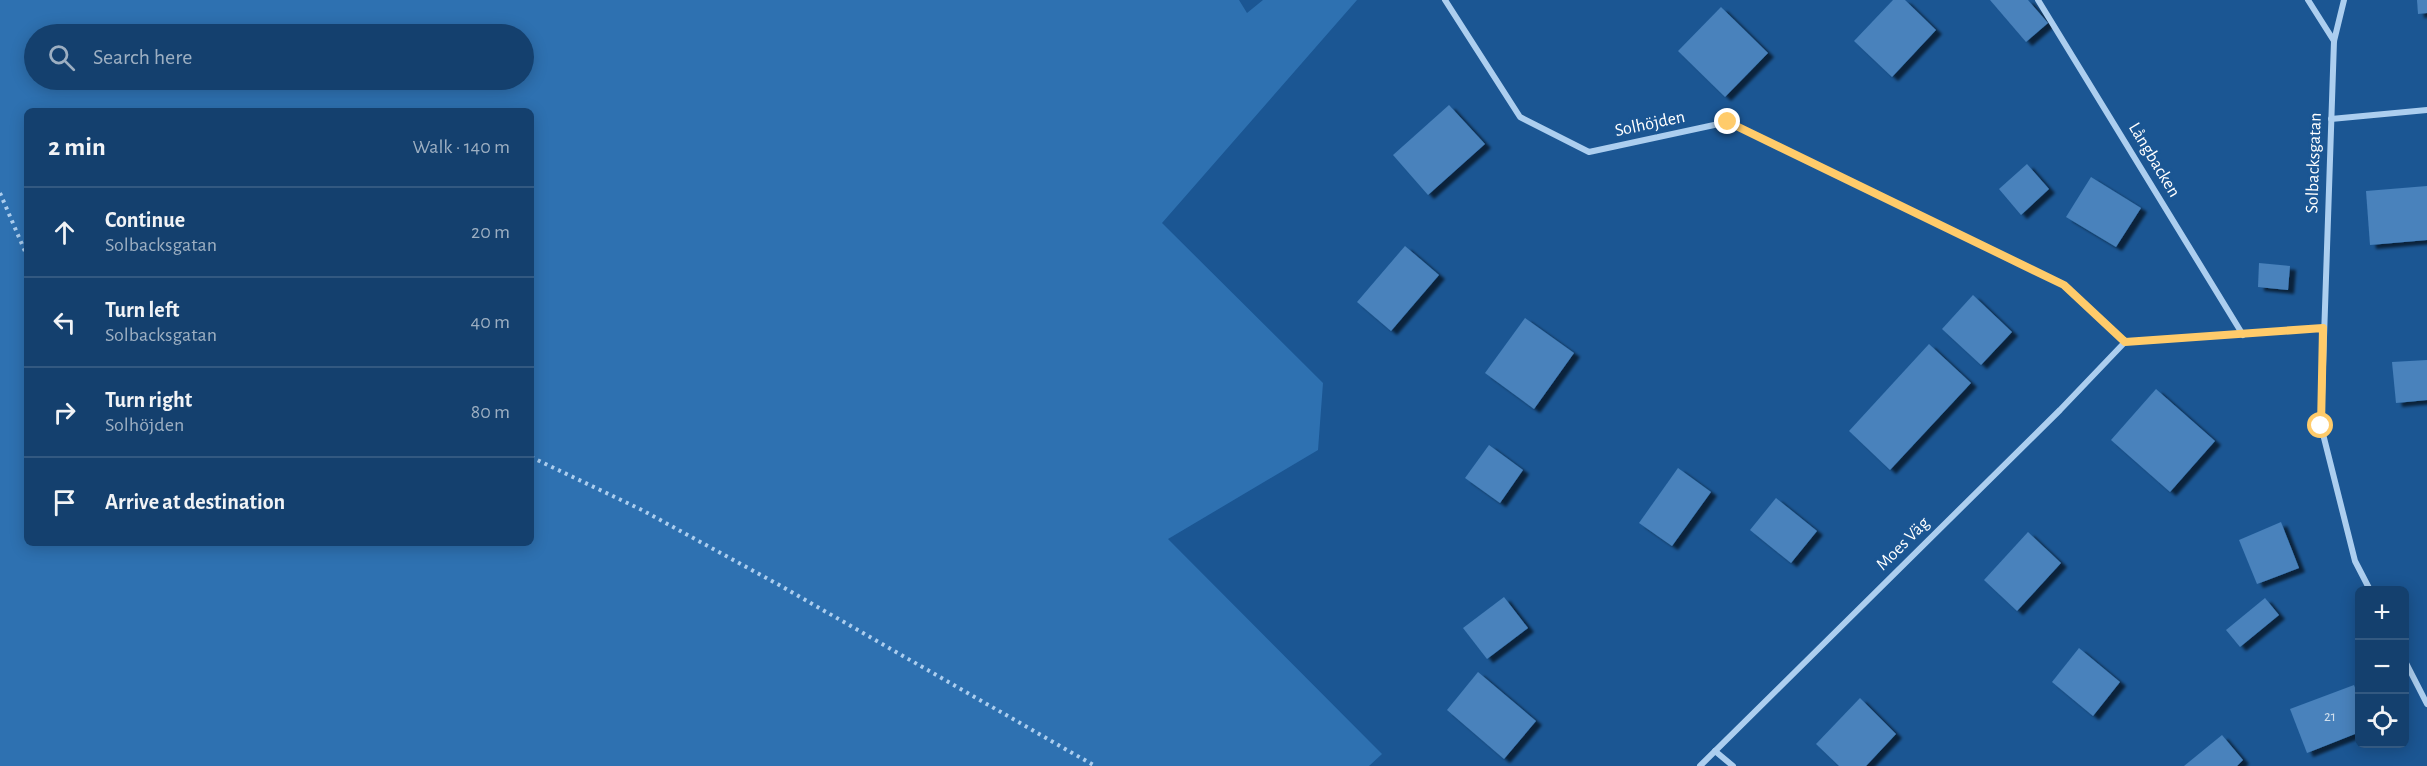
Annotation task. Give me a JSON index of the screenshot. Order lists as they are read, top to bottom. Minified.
{"streets":{"street":["Solhöjden","Långbacken","Solbacksgatan","Moes Väg"]},"crossings":[["Solhöjden","Moes Väg"]],"house_numbers":["21"],"page":{"search":"Search here","heading":["2 min","Walk · 140 m"],"list":[["Continue","Solbacksgatan","20 m"],["Turn left","Solbacksgatan","40 m"],["Turn right","Solhöjden","80 m"],"Arrive at destination"],"map_buttons":["+","−"]}}
